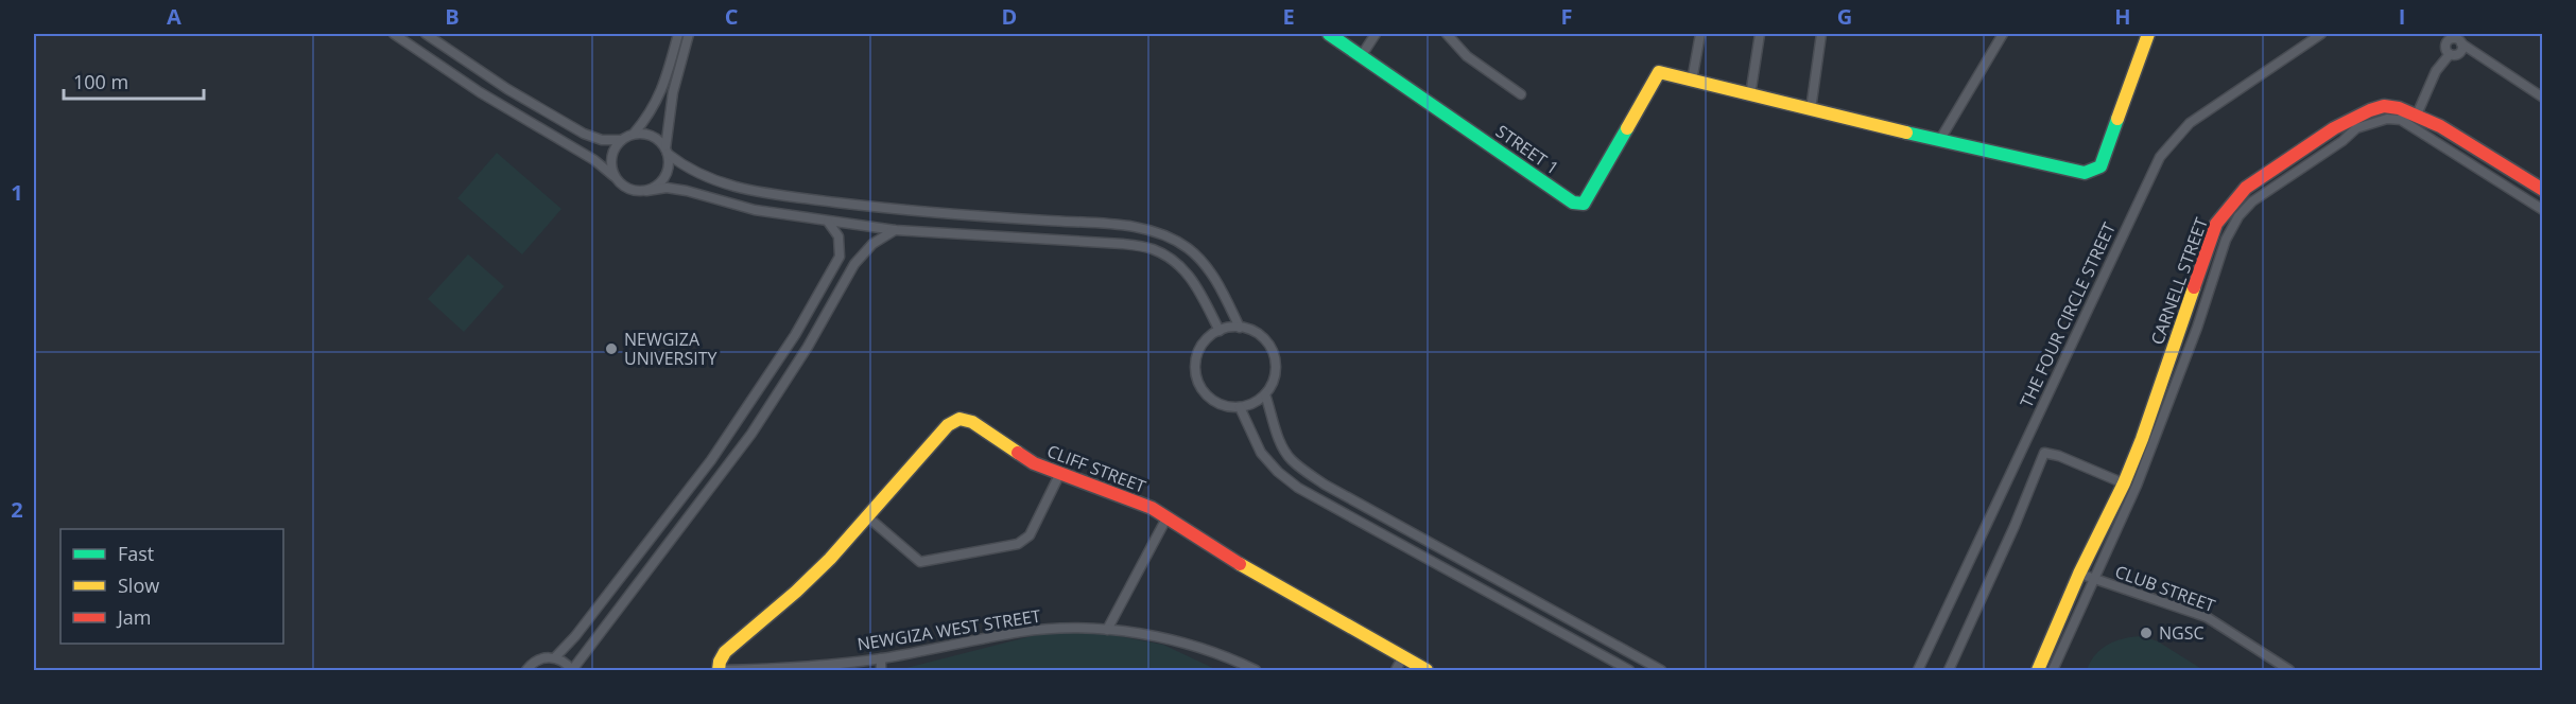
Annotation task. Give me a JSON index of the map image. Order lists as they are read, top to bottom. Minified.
{"streets":{"street":["STREET 1","CARNELL STREET","THE FOUR CIRCLE STREET","CLIFF STREET","CLUB STREET","NEWGIZA WEST STREET"]},"crossings":[["CARNELL STREET","CLUB STREET"],["CLIFF STREET","NEWGIZA WEST STREET"]],"places":["NEWGIZA UNIVERSITY","NGSC"],"legend":["Fast","Slow","Jam"],"scale_bar":"100 m","grid":{"columns":["A","B","C","D","E","F","G","H","I"],"rows":["1","2"]}}
